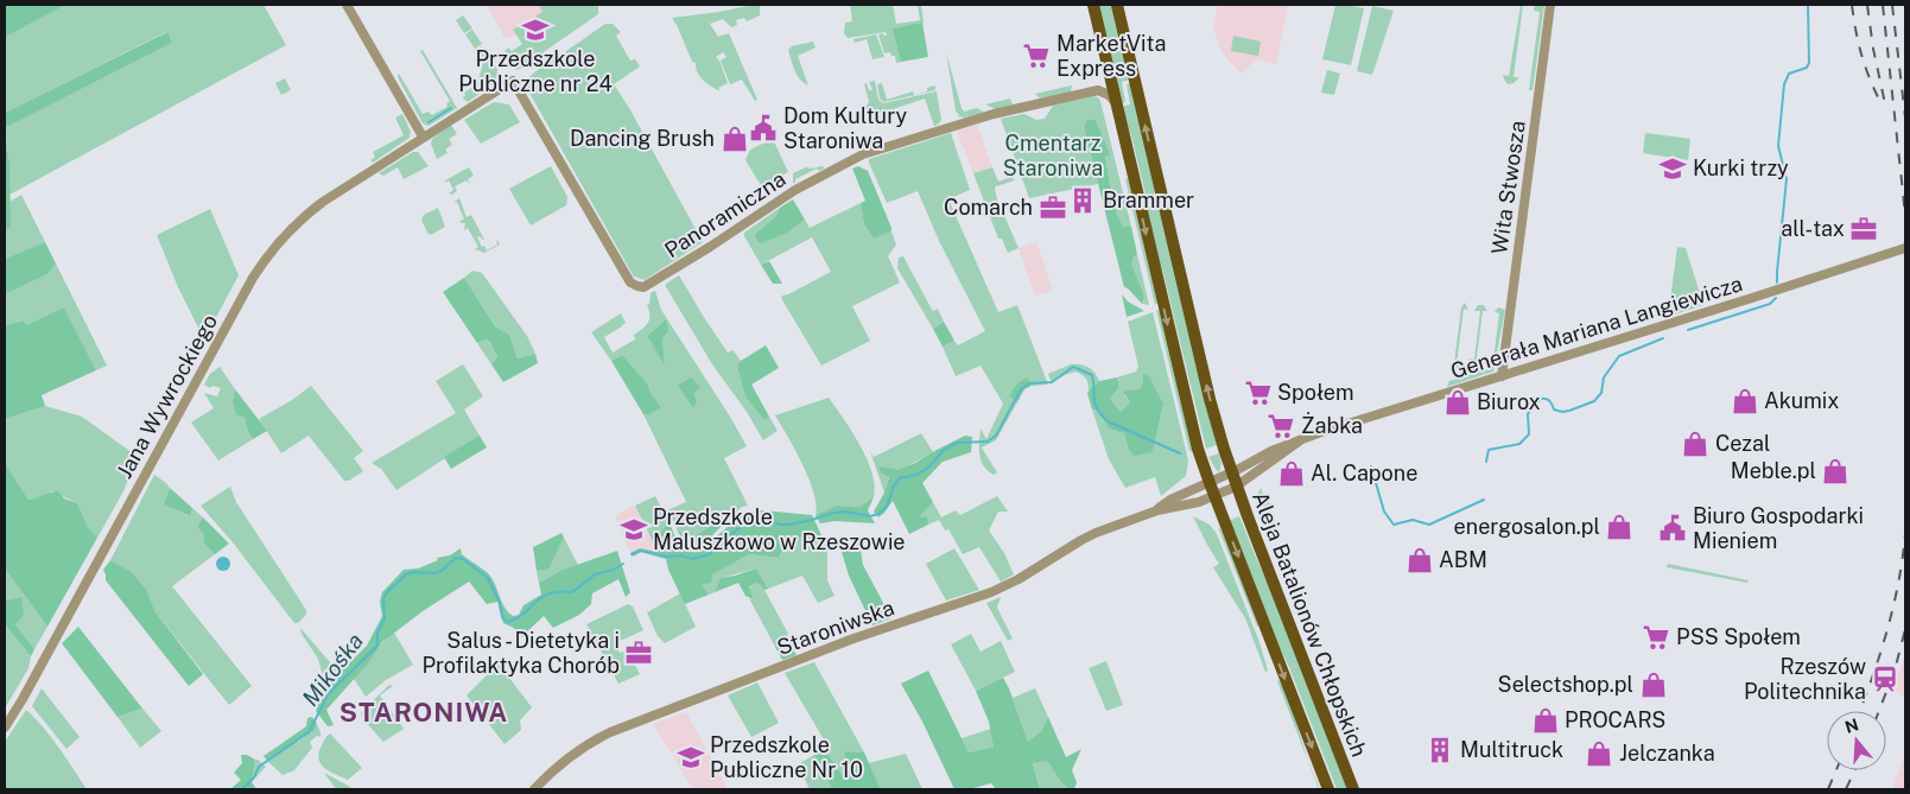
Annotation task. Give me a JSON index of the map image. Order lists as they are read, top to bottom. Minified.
{"streets":{"main road":["Aleja Batalionów Chłopskich"],"street":["Wita Stwosza","Panoramiczna","Generała Mariana Langiewicza","Jana Wywrockiego","Staroniwska"]},"crossings":[["Wita Stwosza","Generała Mariana Langiewicza"],["Panoramiczna","Jana Wywrockiego"],["Generała Mariana Langiewicza","Aleja Batalionów Chłopskich"],["Generała Mariana Langiewicza","Staroniwska"],["Aleja Batalionów Chłopskich","Staroniwska"]],"districts":["STARONIWA"],"water":["Mikośka"],"parks":["Cmentarz Staroniwa"],"places":{"school or university":["Przedszkole Publiczne nr 24","Kurki trzy","Przedszkole Maluszkowo w Rzeszowie","Przedszkole Publiczne Nr 10"],"supermarket":["MarketVita Express","Społem","Żabka","PSS Społem"],"public building":["Dom Kultury Staroniwa","Biuro Gospodarki Mieniem"],"shop":["Dancing Brush","Akumix","Biurox","Cezal","Meble.pl","Al. Capone","energosalon.pl","ABM","Selectshop.pl","PROCARS","Jelczanka"],"building":["Brammer","Multitruck"],"office":["Comarch","all-tax","Salus - Dietetyka i Profilaktyka Chorób"],"station":["Rzeszów Politechnika"]},"north":"top"}
